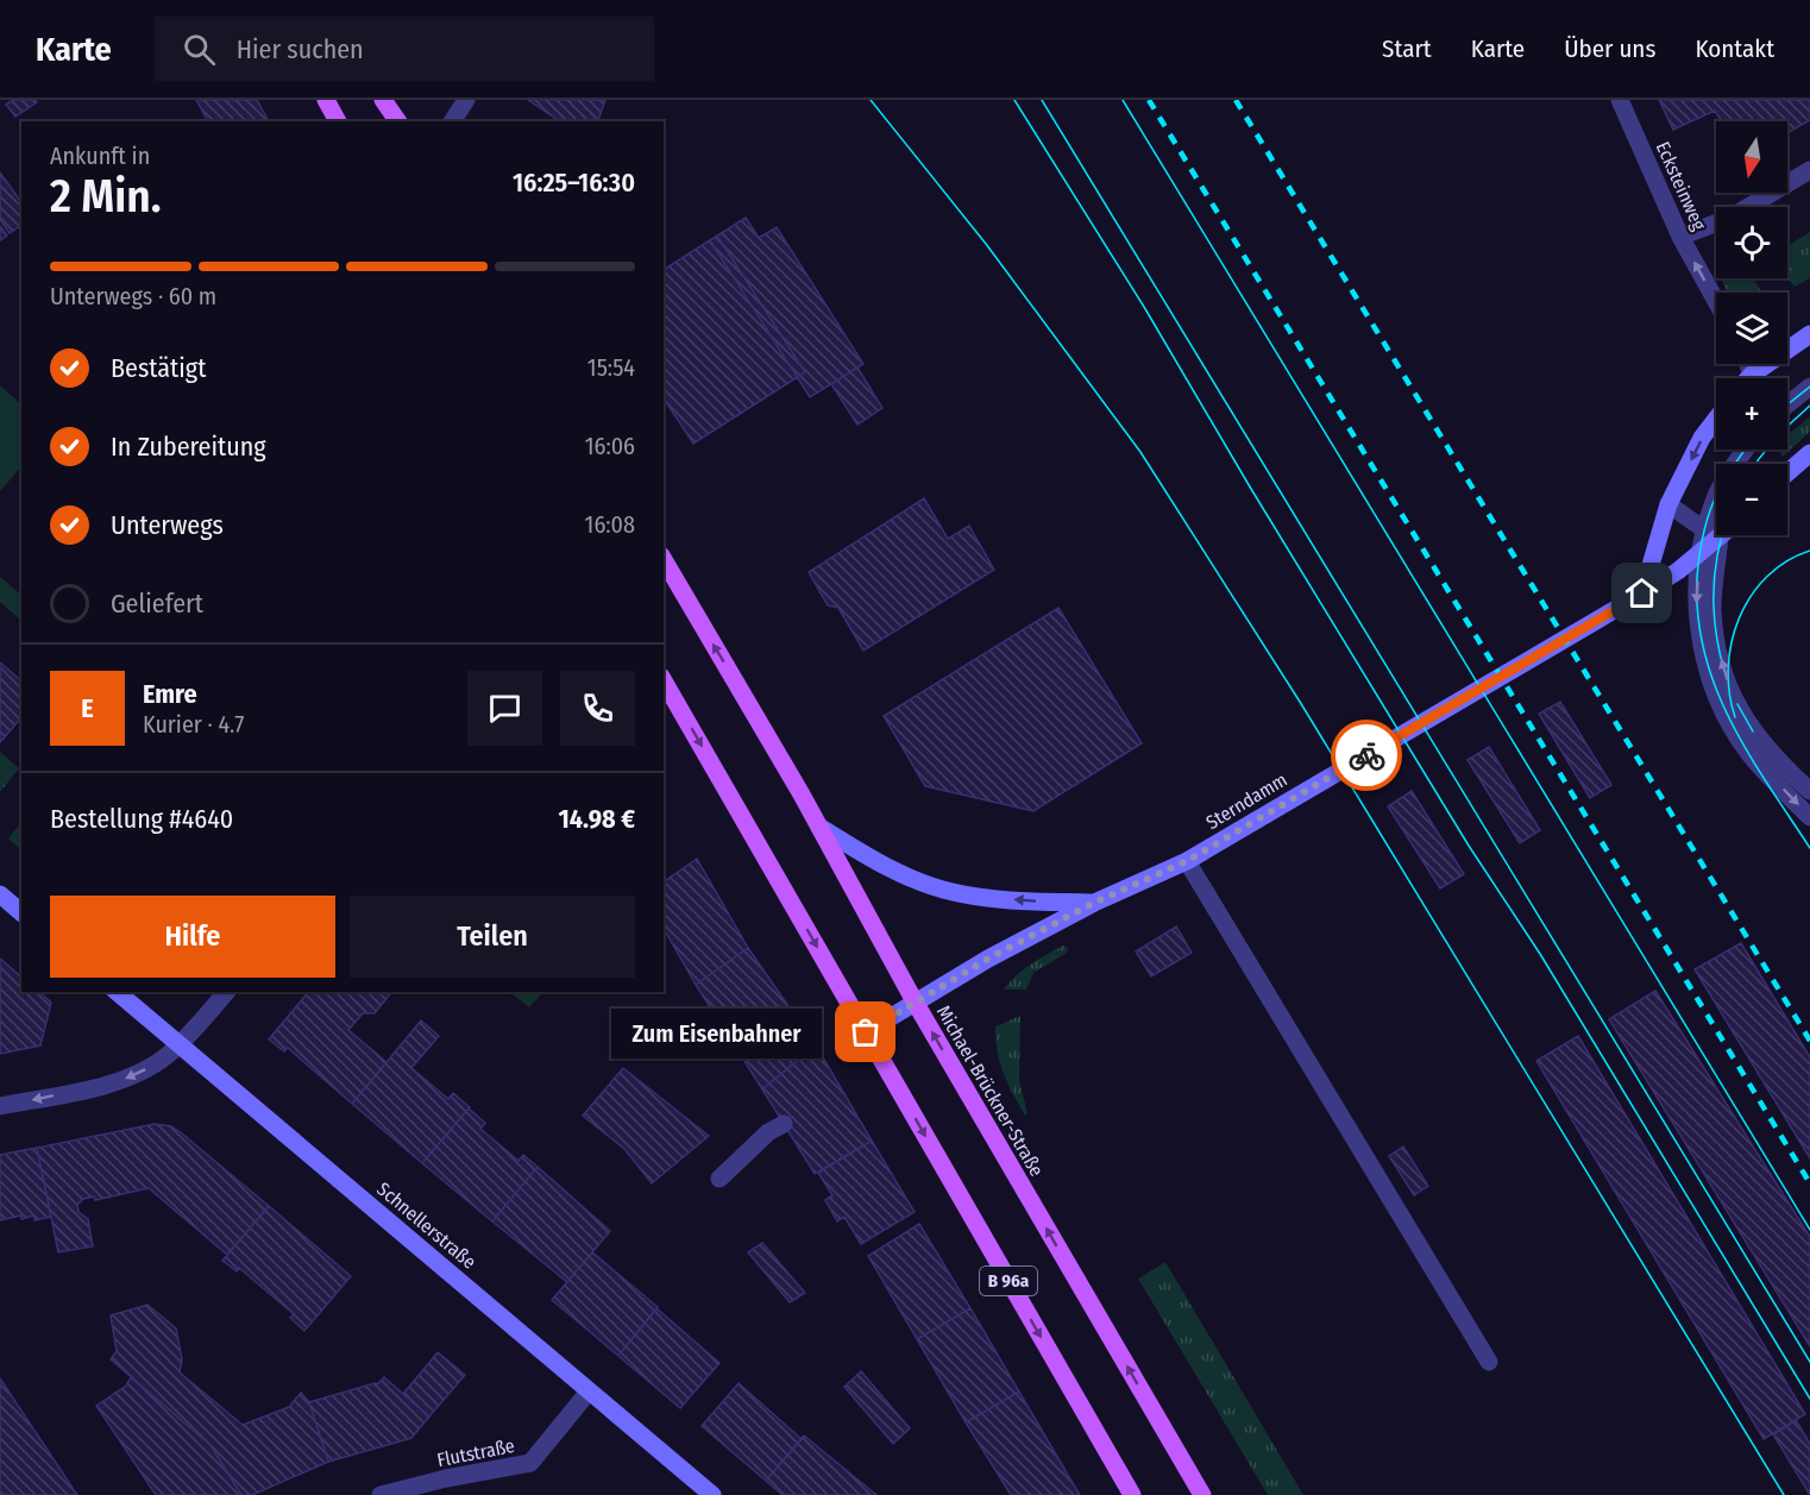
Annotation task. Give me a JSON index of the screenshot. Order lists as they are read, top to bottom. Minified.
{"streets":{"main road":["Sterndamm","Michael-Brückner-Straße","Schnellerstraße","B 96a"],"street":["Ecksteinweg","Flutstraße"]},"crossings":[["Sterndamm","Michael-Brückner-Straße"],["Sterndamm","B 96a"],["Schnellerstraße","Flutstraße"]],"places":["Zum Eisenbahner"],"north":"bottom","page":{"header":"Karte","search":"Hier suchen","nav":["Start","Karte","Über uns","Kontakt"],"map_buttons":["+","−"],"heading":["2 Min.","Ankunft in","16:25–16:30"],"panel":["Emre","Kurier · 4.7","Bestellung #4640","14.98 €"],"bar":"Unterwegs · 60 m","list":[["Bestätigt","15:54"],["In Zubereitung","16:06"],["Unterwegs","16:08"],"Geliefert"],"round":"E","buttons":["Hilfe","Teilen"],"bubble":"Zum Eisenbahner"}}
